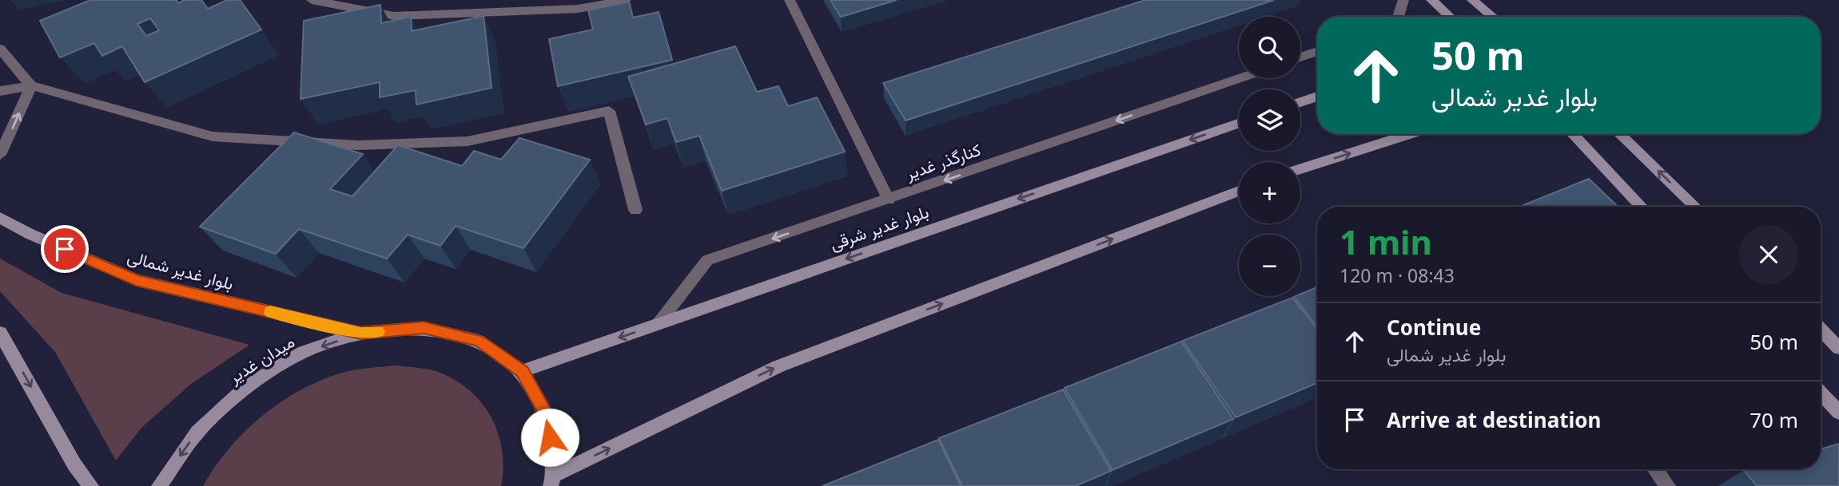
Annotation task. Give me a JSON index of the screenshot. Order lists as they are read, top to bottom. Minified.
{"streets":{"main road":["بلوار غدیر شرقی","بلوار غدیر شمالی","میدان غدیر"],"street":["کنارگذر غدیر"]},"crossings":[["کنارگذر غدیر","بلوار غدیر شرقی"],["بلوار غدیر شرقی","میدان غدیر"],["بلوار غدیر شمالی","میدان غدیر"]],"one_way":["کنارگذر غدیر","میدان غدیر"],"page":{"map_buttons":["+","−"],"turn":["50 m","بلوار غدیر شمالی"],"heading":["1 min","120 m · 08:43"],"list":[{"name":"Continue","note":"بلوار غدیر شمالی","value":"50 m"},{"name":"Arrive at destination","value":"70 m"}]}}
